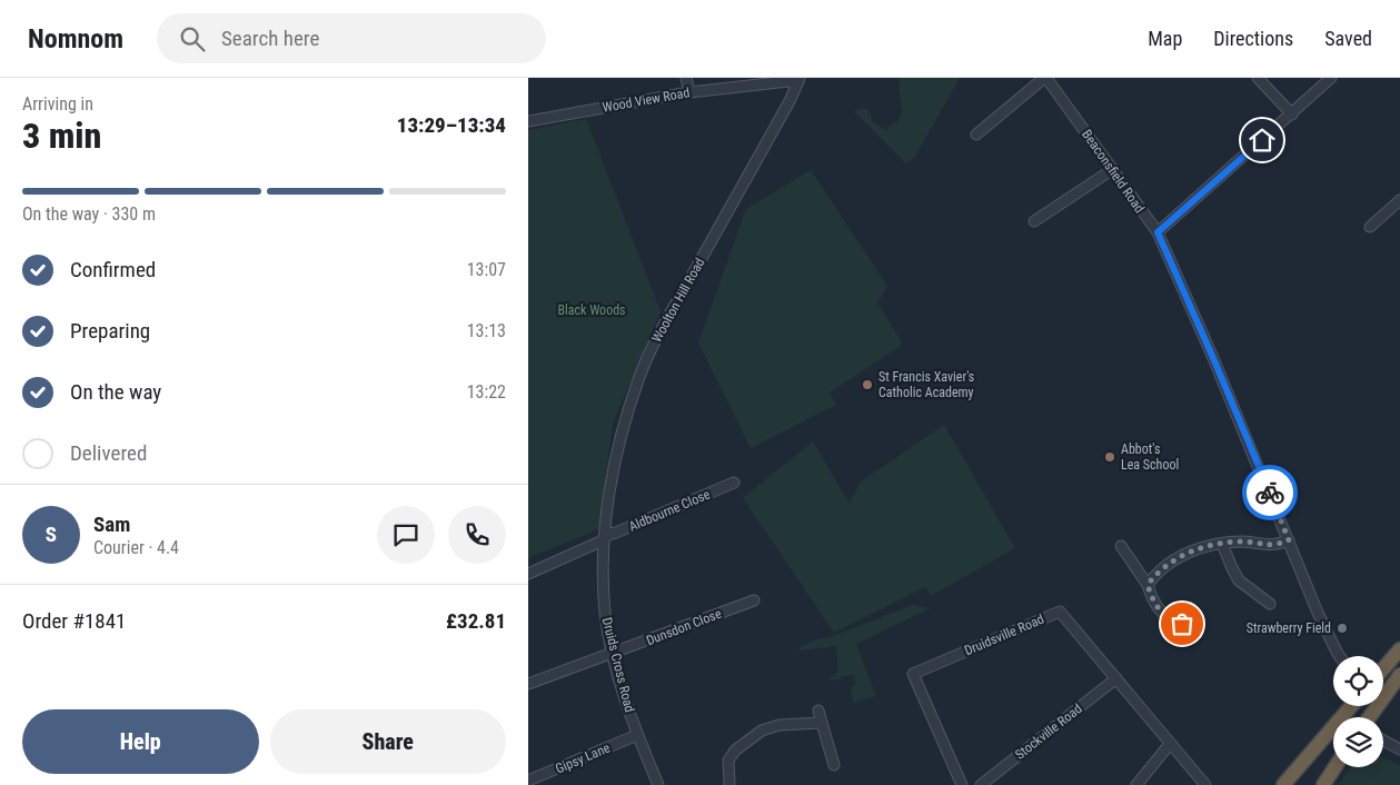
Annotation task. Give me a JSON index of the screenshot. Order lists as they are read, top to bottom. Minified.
{"streets":{"street":["Wood View Road","Beaconsfield Road","Woolton Hill Road","Aldbourne Close","Dunsdon Close","Druidsville Road","Druids Cross Road","Stockville Road","Gipsy Lane"]},"crossings":[["Wood View Road","Woolton Hill Road"],["Woolton Hill Road","Aldbourne Close"],["Woolton Hill Road","Druids Cross Road"],["Aldbourne Close","Druids Cross Road"],["Dunsdon Close","Druids Cross Road"],["Druidsville Road","Stockville Road"],["Druids Cross Road","Gipsy Lane"]],"parks":["Black Woods"],"places":["St Francis Xavier's Catholic Academy","Abbot's Lea School","Strawberry Field"],"page":{"header":"Nomnom","search":"Search here","nav":["Map","Directions","Saved"],"heading":["3 min","Arriving in","13:29–13:34"],"panel":["Sam","Courier · 4.4","Order #1841","£32.81"],"bar":"On the way · 330 m","list":[["Confirmed","13:07"],["Preparing","13:13"],["On the way","13:22"],"Delivered"],"round":"S","buttons":["Help","Share"]}}
